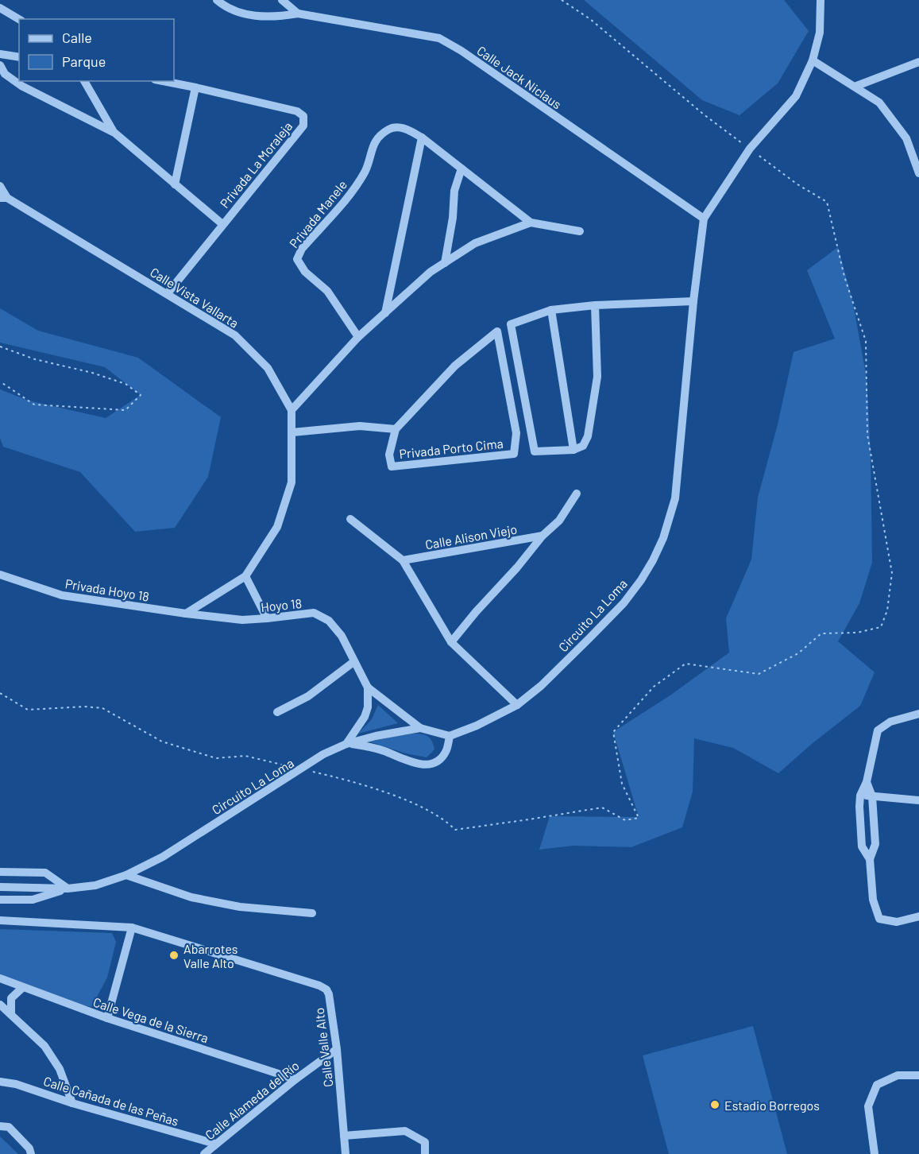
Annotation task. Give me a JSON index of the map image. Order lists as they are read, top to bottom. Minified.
{"streets":{"street":["Calle Jack Niclaus","Privada La Moraleja","Privada Manele","Calle Vista Vallarta","Privada Porto Cima","Calle Alison Viejo","Privada Hoyo 18","Hoyo 18","Circuito La Loma","Calle Vega de la Sierra","Calle Valle Alto","Calle Alameda del Río","Calle Cañada de las Peñas"]},"crossings":[["Calle Jack Niclaus","Circuito La Loma"],["Privada La Moraleja","Calle Vista Vallarta"],["Calle Vista Vallarta","Privada Porto Cima"],["Calle Vista Vallarta","Privada Hoyo 18"],["Calle Vista Vallarta","Hoyo 18"],["Privada Hoyo 18","Hoyo 18"],["Hoyo 18","Circuito La Loma"],["Calle Vega de la Sierra","Calle Alameda del Río"],["Calle Valle Alto","Calle Alameda del Río"],["Calle Alameda del Río","Calle Cañada de las Peñas"]],"places":["Abarrotes Valle Alto","Estadio Borregos"],"legend":["Calle","Parque"]}
